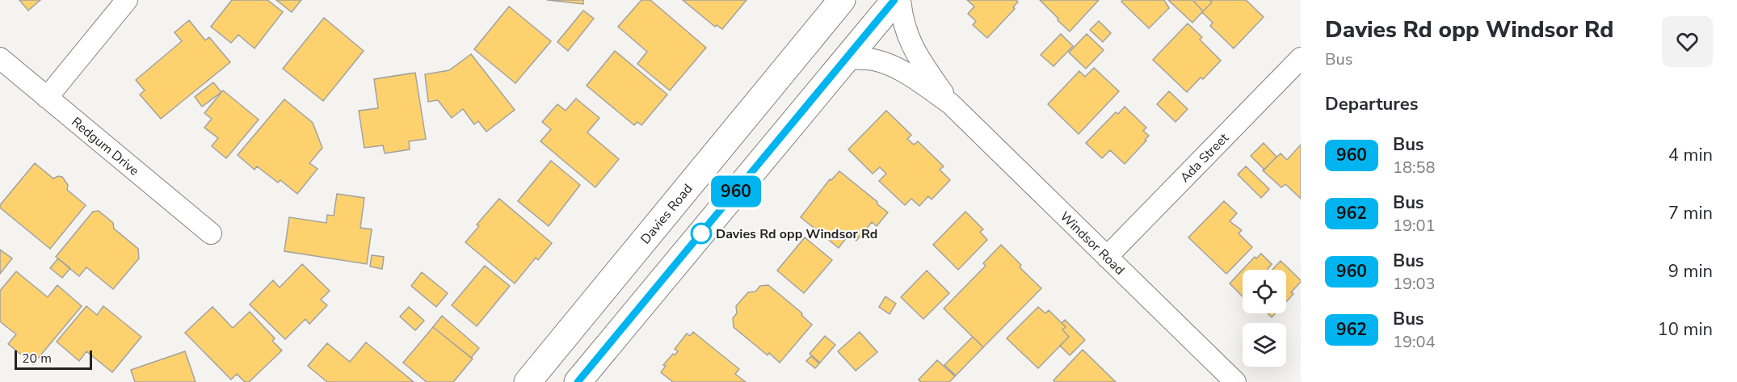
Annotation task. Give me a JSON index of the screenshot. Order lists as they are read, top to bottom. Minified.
{"streets":{"highway":["Davies Road"],"street":["Redgum Drive","Ada Street","Windsor Road"]},"crossings":[["Ada Street","Windsor Road"]],"places":["Davies Rd opp Windsor Rd"],"lines":["bus line 960"],"scale_bar":"20 m","page":{"on_map":"960","heading":[["Davies Rd opp Windsor Rd","Bus"],"Departures"],"list":[{"mark":"960","name":"Bus","note":"18:58","value":"4 min"},{"mark":"962","name":"Bus","note":"19:01","value":"7 min"},{"mark":"960","name":"Bus","note":"19:03","value":"9 min"},{"mark":"962","name":"Bus","note":"19:04","value":"10 min"}],"scale":"20 m"}}
